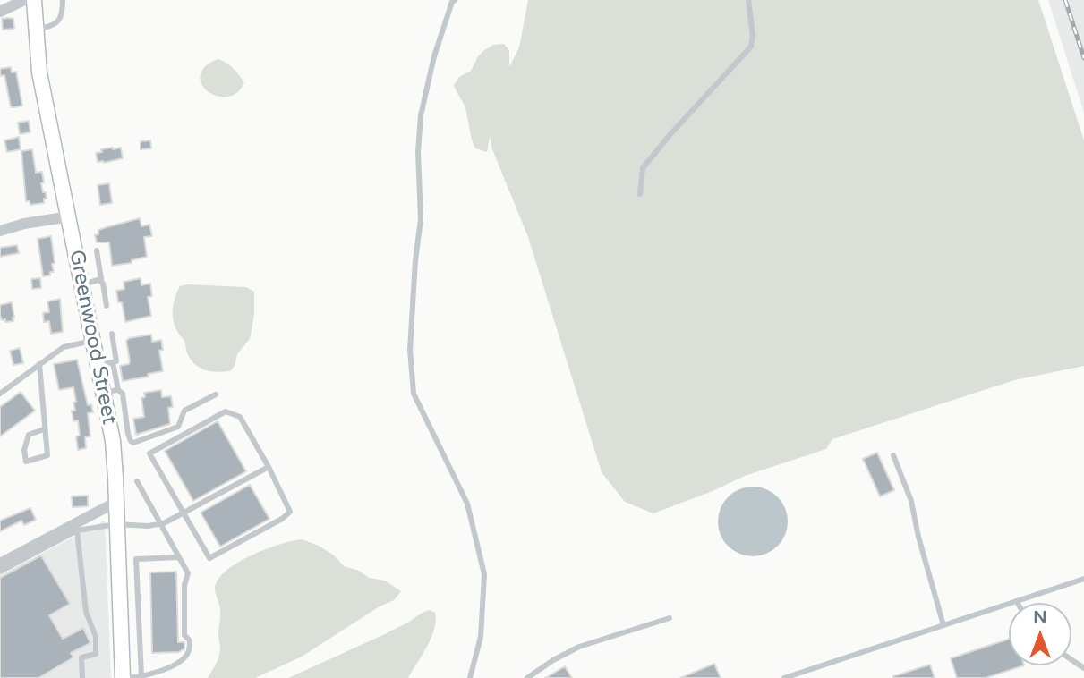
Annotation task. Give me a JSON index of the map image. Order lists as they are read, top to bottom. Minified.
{"streets":{"main road":["Greenwood Street"]},"north":"top"}
